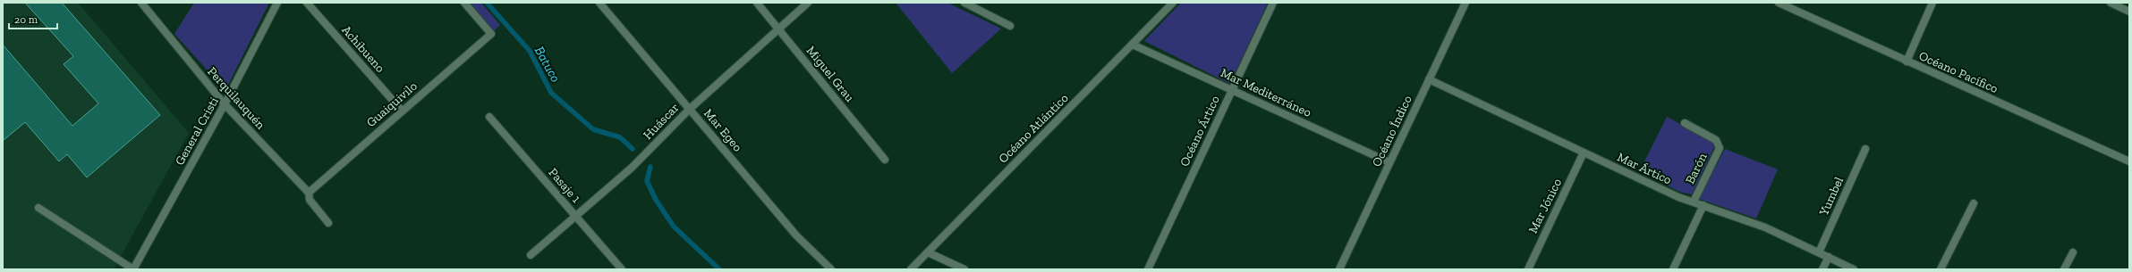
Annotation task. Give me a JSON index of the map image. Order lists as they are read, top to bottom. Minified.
{"streets":{"street":["Achibueno","Océano Pacífico","Miguel Grau","Mar Mediterráneo","Perquilauquén","Guaiquivilo","Huáscar","Océano Atlántico","Mar Egeo","General Cristi","Océano Ártico","Océano Índico","Mar Ártico","Barón","Pasaje 1","Yumbel","Mar Jónico"]},"crossings":[["Achibueno","Guaiquivilo"],["Miguel Grau","Huáscar"],["Mar Mediterráneo","Océano Atlántico"],["Mar Mediterráneo","Océano Ártico"],["Mar Mediterráneo","Océano Índico"],["Perquilauquén","Guaiquivilo"],["Perquilauquén","General Cristi"],["Huáscar","Mar Egeo"],["Huáscar","Pasaje 1"],["Océano Índico","Mar Ártico"],["Mar Ártico","Barón"],["Mar Ártico","Yumbel"],["Mar Ártico","Mar Jónico"]],"water":["Batuco"],"scale_bar":"20 m"}
